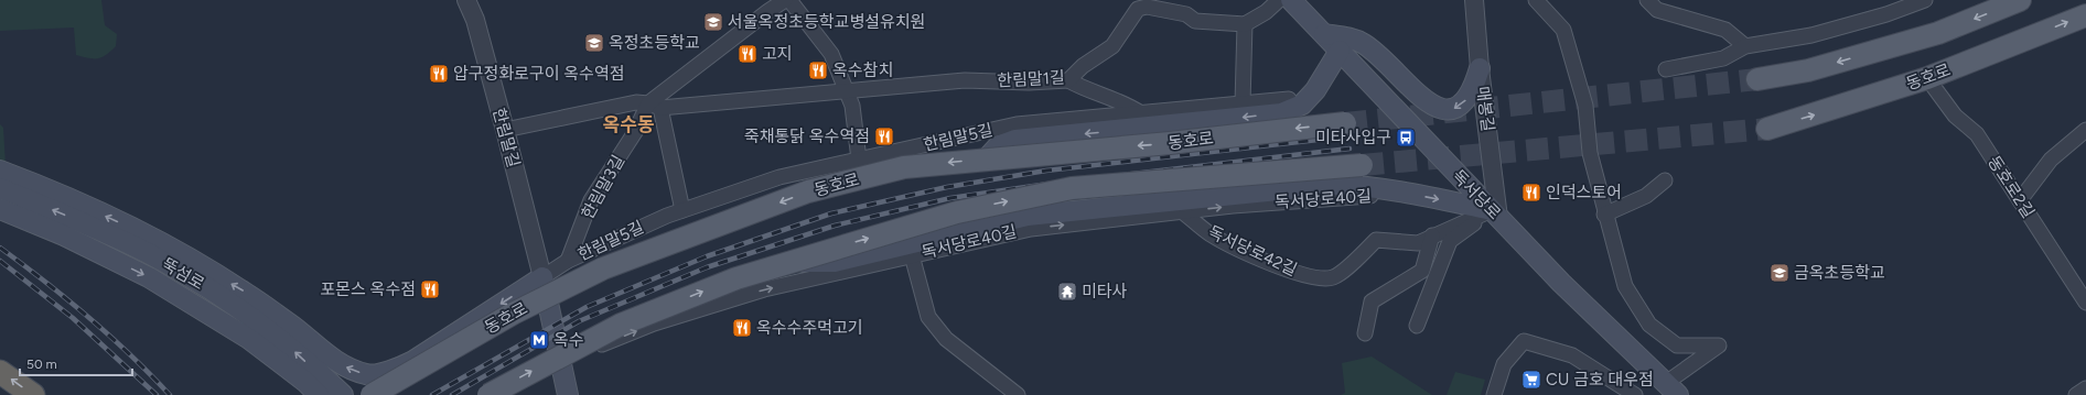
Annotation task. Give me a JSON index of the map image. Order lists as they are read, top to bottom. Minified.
{"streets":{"main road":["동호로","독서당로","뚝섬로"],"street":["한림말1길","매봉길","한림말길","한림말5길","한림말3길","동호로2길","독서당로40길","독서당로42길"]},"crossings":[["동호로","동호로2길"],["한림말1길","한림말길"],["한림말1길","한림말3길"],["매봉길","독서당로"],["매봉길","독서당로42길"],["한림말길","한림말5길"],["한림말5길","한림말3길"],["독서당로","독서당로42길"],["독서당로40길","독서당로42길"]],"one_way":["독서당로40길"],"districts":["옥수동"],"places":{"school or university":["서울옥정초등학교병설유치원","옥정초등학교","금옥초등학교"],"restaurant":["고지","옥수참치","압구정화로구이 옥수역점","죽채통닭 옥수역점","인덕스토어","포몬스 옥수점","옥수수주먹고기"],"bus stop":["미타사입구"],"temple":["미타사"],"metro station":["옥수"],"supermarket":["CU 금호 대우점"]},"scale_bar":"50 m"}
